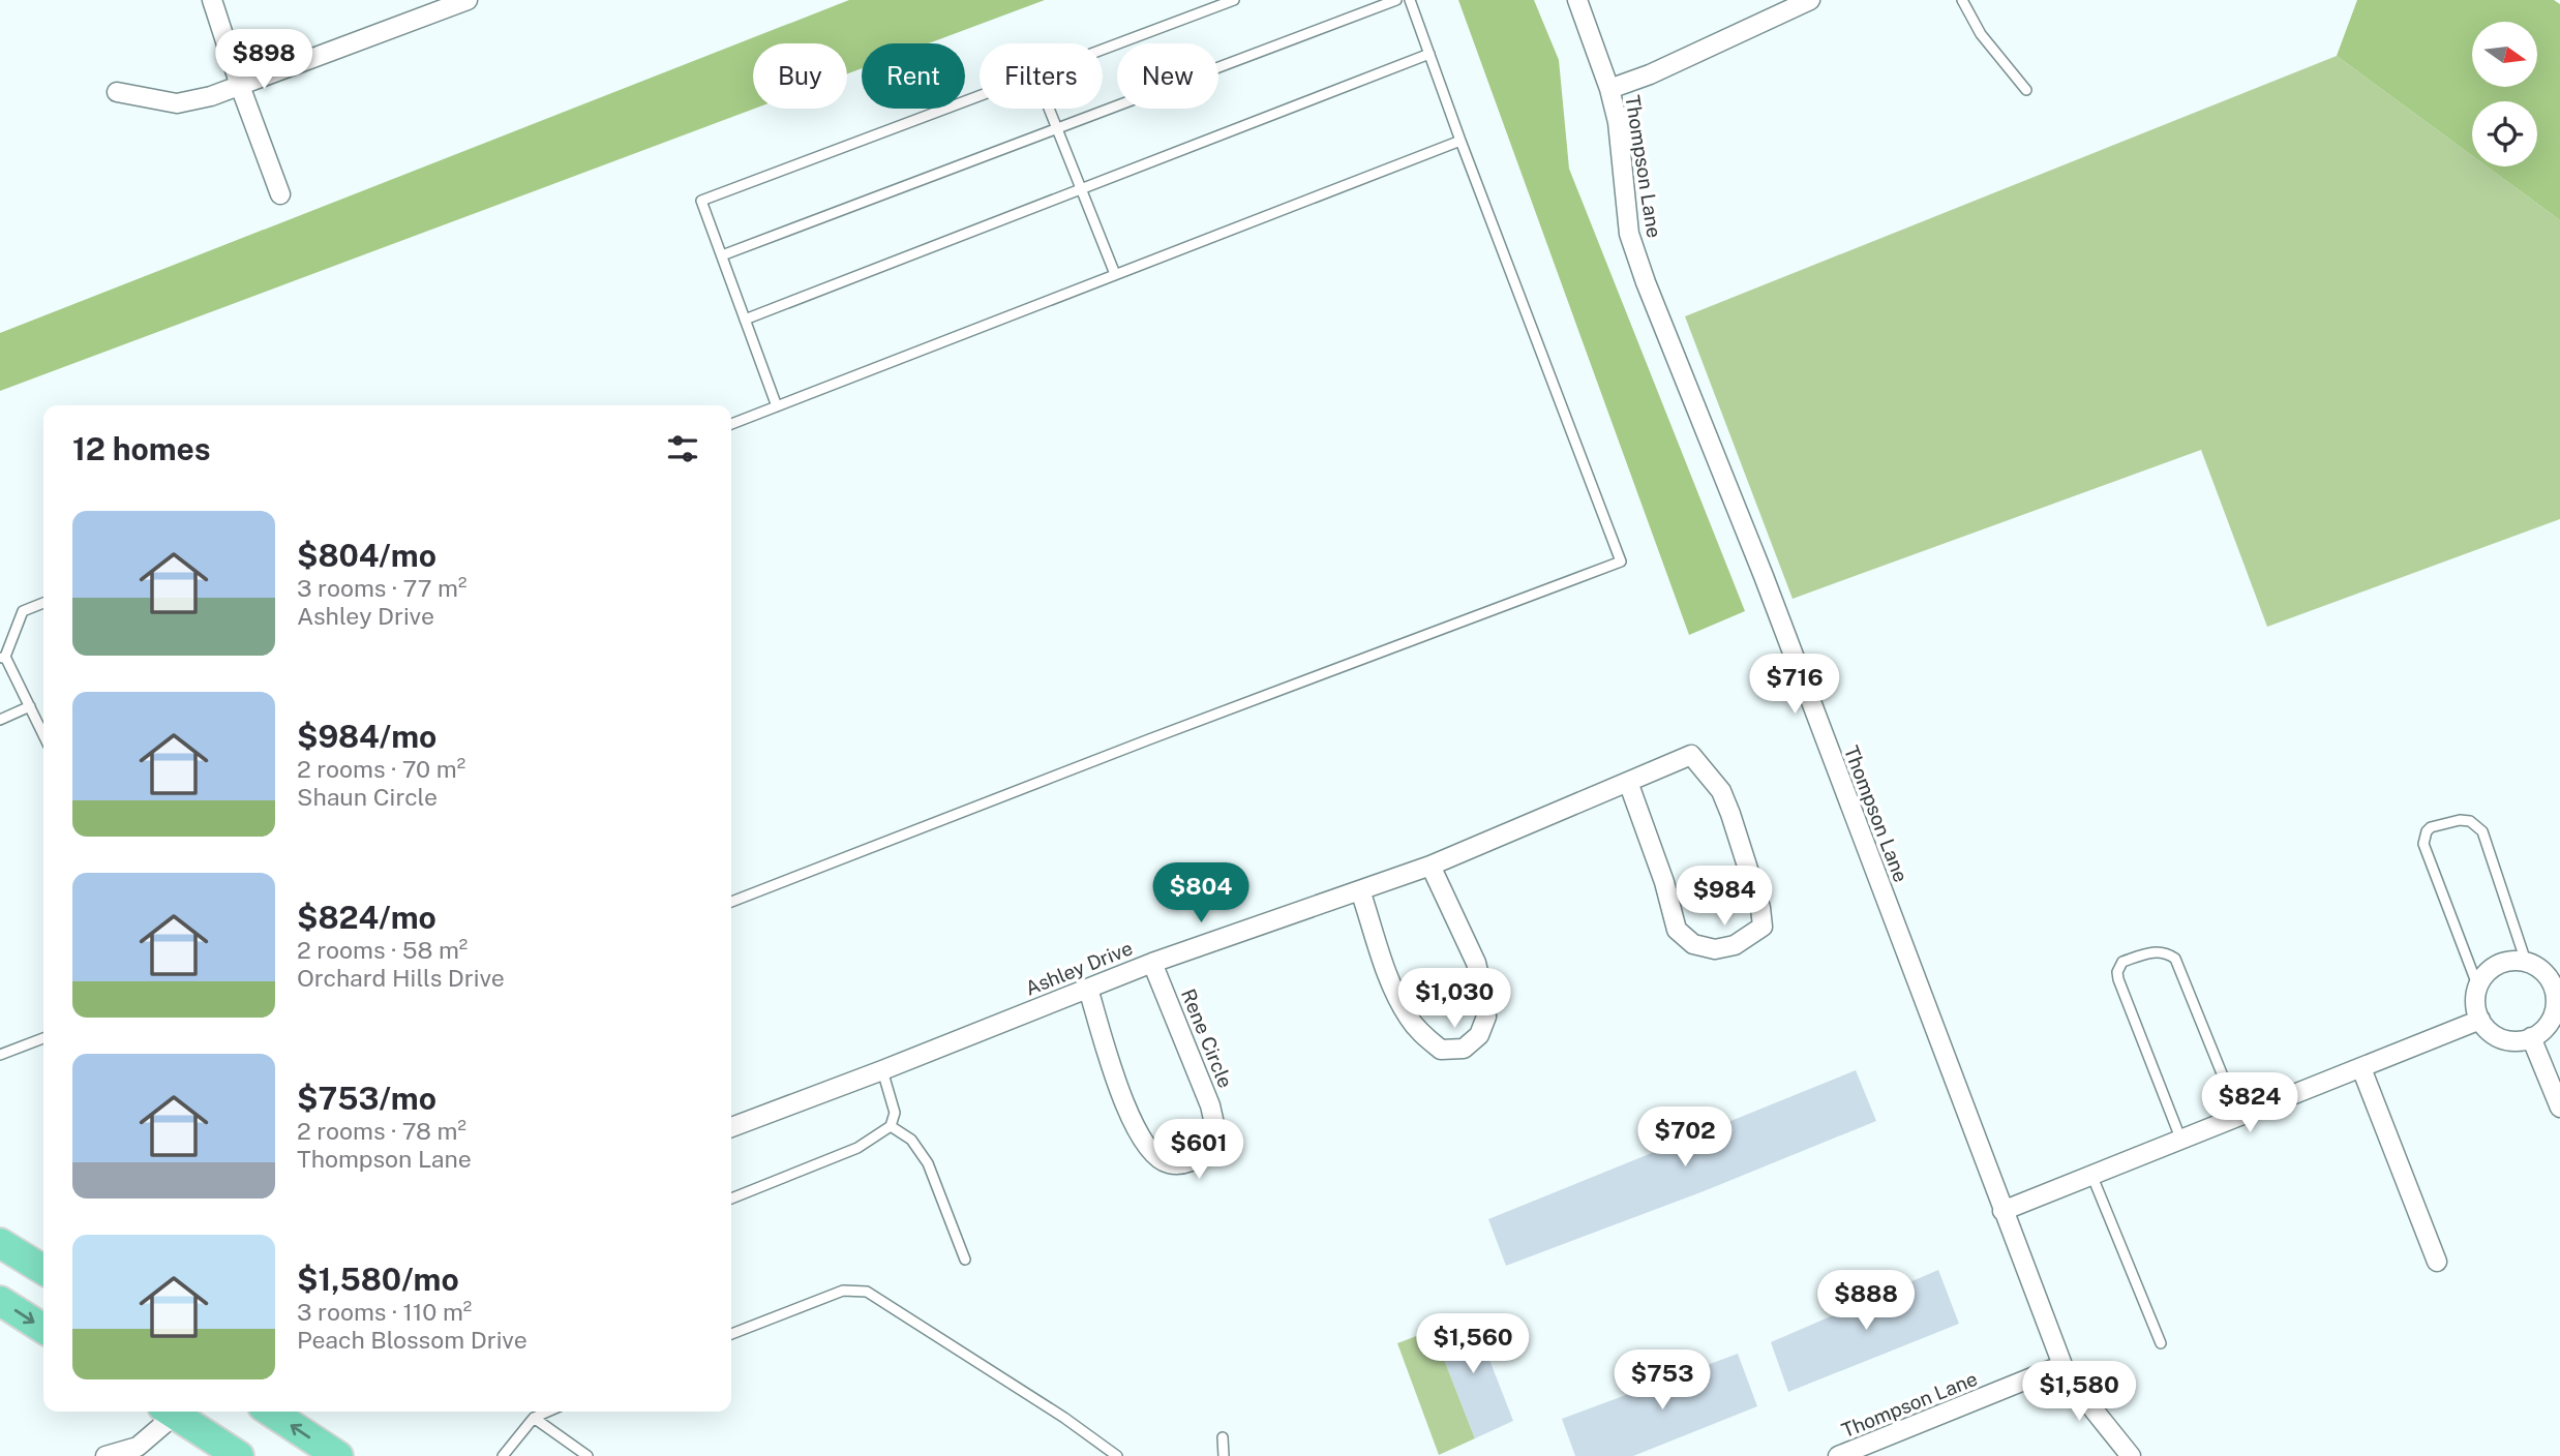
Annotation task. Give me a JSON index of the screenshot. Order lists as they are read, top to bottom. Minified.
{"streets":{"street":["Thompson Lane","Ashley Drive","Rene Circle"]},"crossings":[["Ashley Drive","Rene Circle"]],"north":"right","page":{"price":["$898","$716","$804","$984","$1,030","$824","$702","$601","$888","$1,560","$753","$1,580"],"chip":["Buy","Rent","Filters","New"],"heading":"12 homes","list":[{"name":"$804/mo","note":"3 rooms · 77 m² · Ashley Drive"},{"name":"$984/mo","note":"2 rooms · 70 m² · Shaun Circle"},{"name":"$824/mo","note":"2 rooms · 58 m² · Orchard Hills Drive"},{"name":"$753/mo","note":"2 rooms · 78 m² · Thompson Lane"},{"name":"$1,580/mo","note":"3 rooms · 110 m² · Peach Blossom Drive"}]}}
